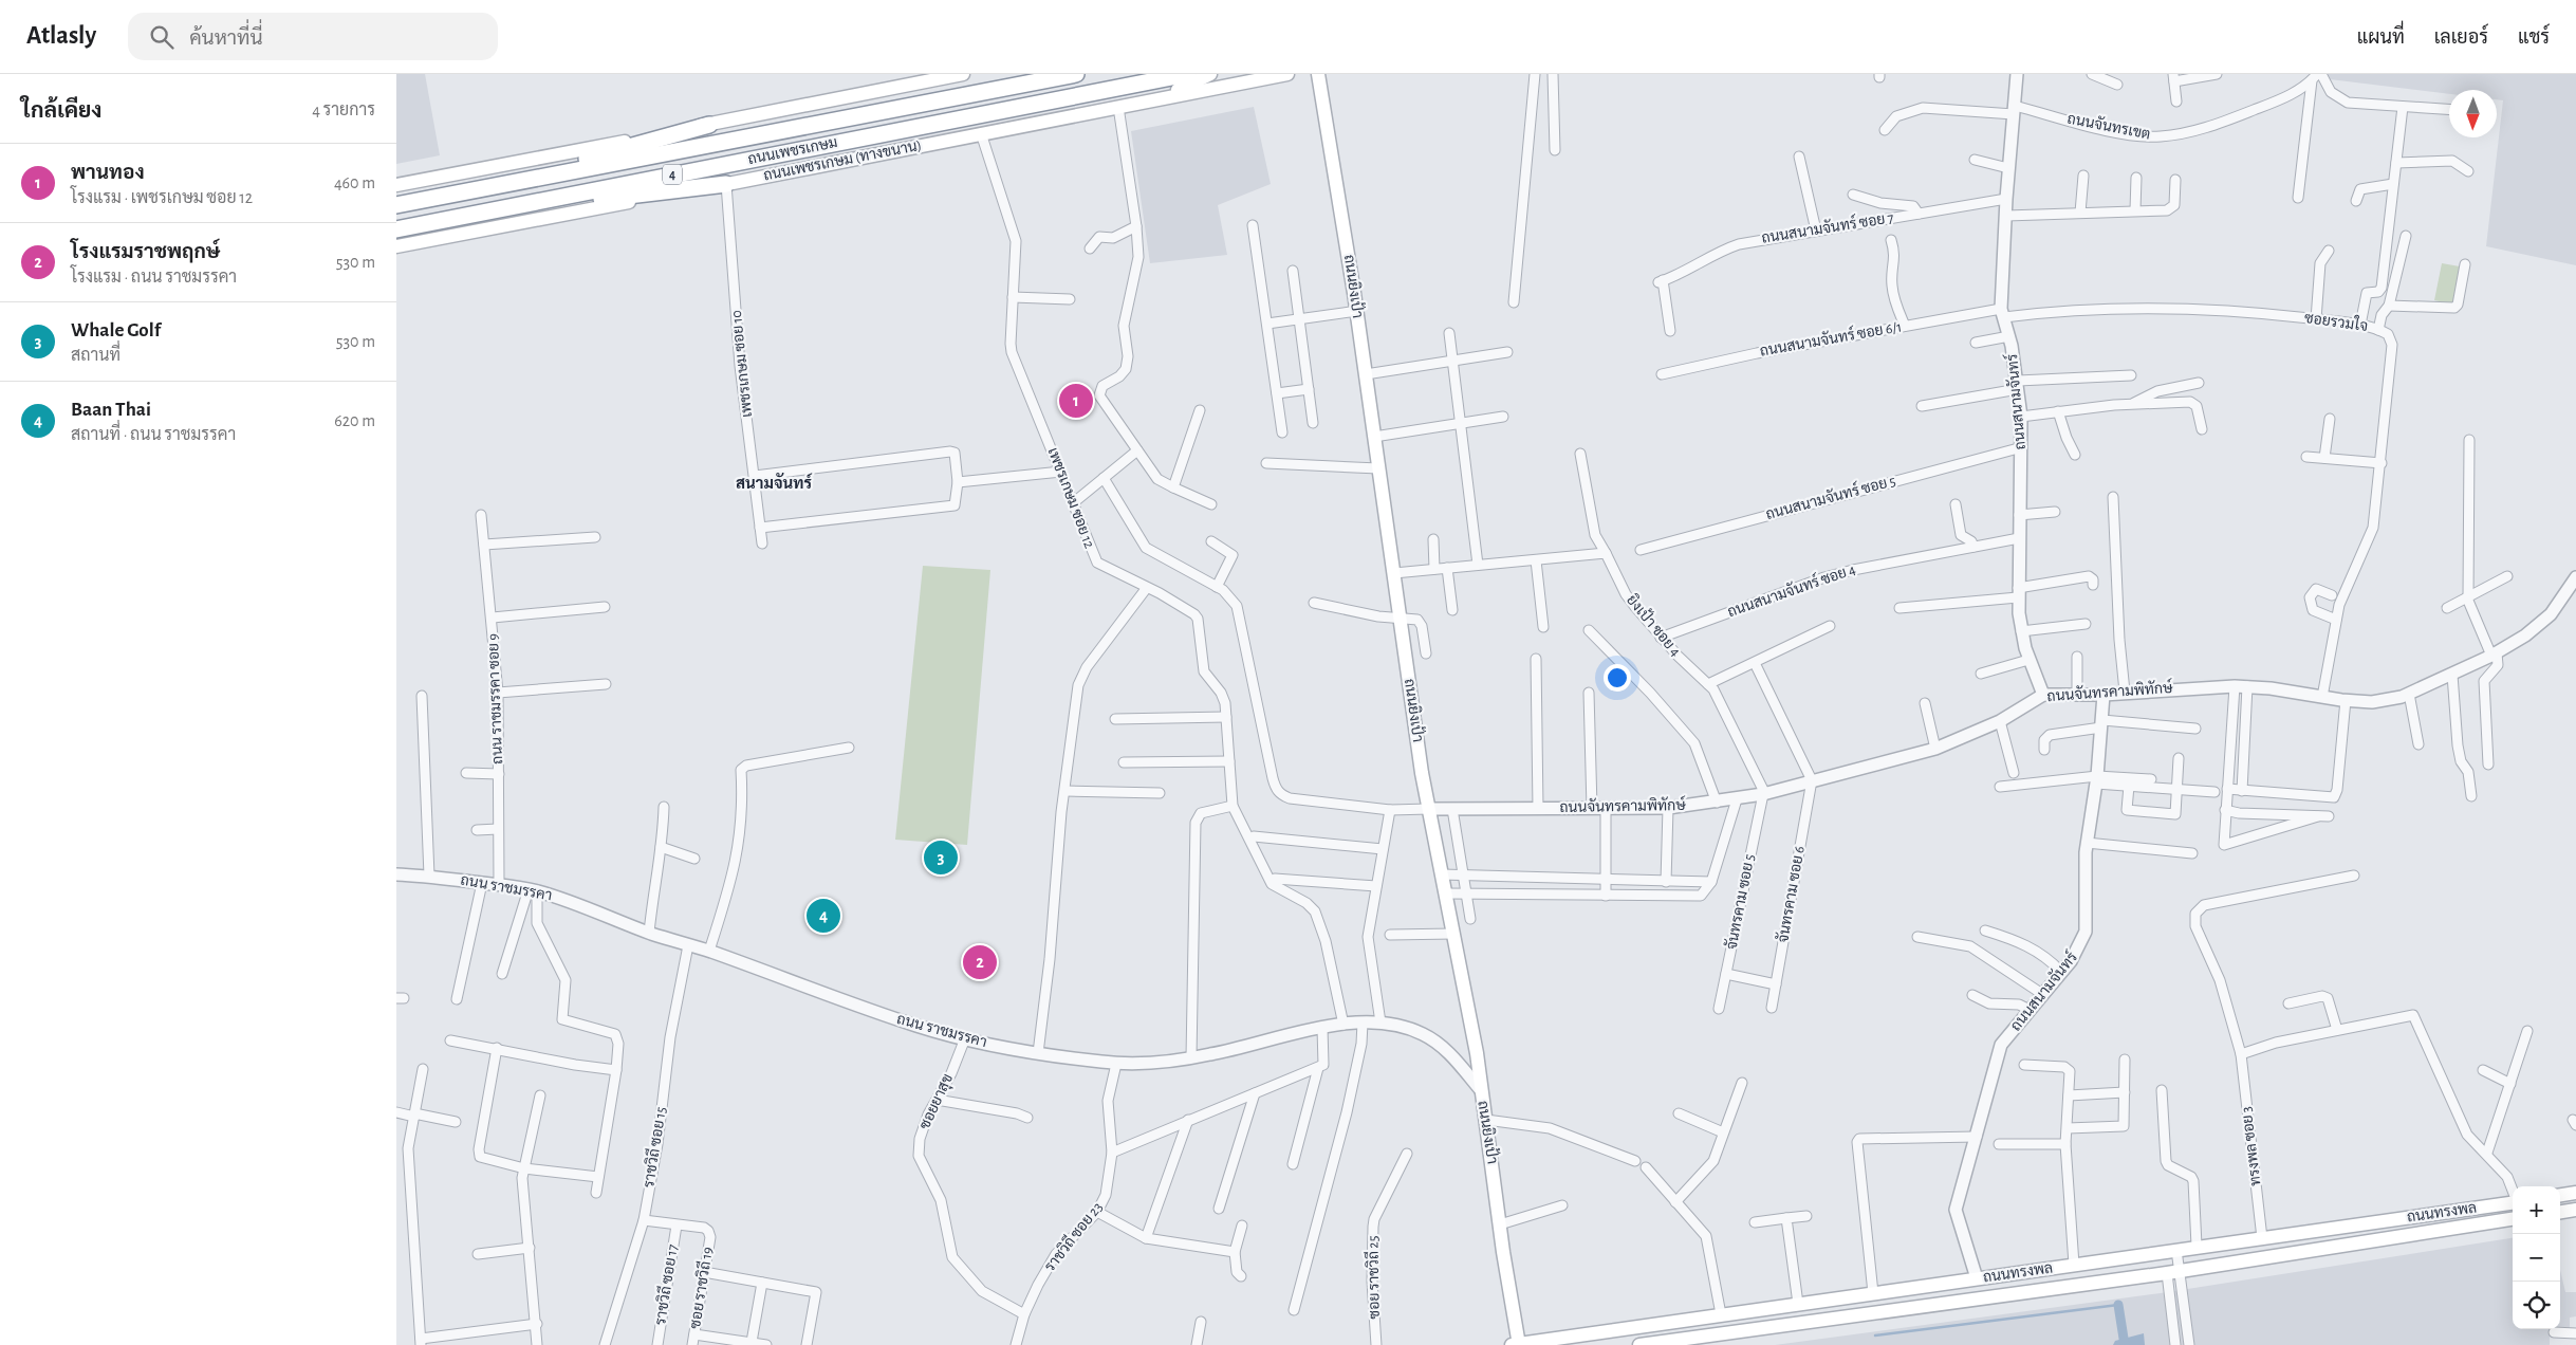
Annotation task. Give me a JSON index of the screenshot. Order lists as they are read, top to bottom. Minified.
{"streets":{"highway":["ถนนเพชรเกษม","4"],"main road":["ถนนเพชรเกษม (ทางขนาน)","ถนนยิงเป้า","ถนนทรงพล"],"street":["ถนนจันทรเขต","ถนนสนามจันทร์ ซอย 7","ซอยรวมใจ","ถนนสนามจันทร์ ซอย 6/1","เพชรเกษม ซอย 10","ถนนสนามจันทร์","เพชรเกษม ซอย 12","ถนนสนามจันทร์ ซอย 5","ถนนสนามจันทร์ ซอย 4","ยิงเป้า ซอย 4","ถนนจันทรคามพิทักษ์","ถนน ราชมรรคา ซอย 9","ถนน ราชมรรคา","จันทรคาม ซอย 6","จันทรคาม ซอย 5","ซอยยาสุข","ทรงพล ซอย 3","ราชวิถี ซอย 15","ราชวิถี ซอย 23","ซอย ราชวิถี 25","ราชวิถี ซอย 17","ซอย ราชวิถี 19"]},"crossings":[["ถนนจันทรเขต","ถนนสนามจันทร์"],["ถนนเพชรเกษม (ทางขนาน)","เพชรเกษม ซอย 10"],["ถนนเพชรเกษม (ทางขนาน)","เพชรเกษม ซอย 12"],["ถนนสนามจันทร์ ซอย 7","ถนนสนามจันทร์"],["ถนนยิงเป้า","ถนนจันทรคามพิทักษ์"],["ถนนยิงเป้า","ถนน ราชมรรคา"],["ถนนยิงเป้า","ถนนทรงพล"],["ซอยรวมใจ","ถนนสนามจันทร์ ซอย 6/1"],["ซอยรวมใจ","ถนนสนามจันทร์"],["ซอยรวมใจ","ถนนจันทรคามพิทักษ์"],["ถนนสนามจันทร์ ซอย 6/1","ถนนสนามจันทร์"],["ถนนสนามจันทร์","ถนนสนามจันทร์ ซอย 5"],["ถนนสนามจันทร์","ถนนสนามจันทร์ ซอย 4"],["ถนนสนามจันทร์","ถนนจันทรคามพิทักษ์"],["ถนนสนามจันทร์","ถนนทรงพล"],["เพชรเกษม ซอย 12","ถนน ราชมรรคา"],["ถนนสนามจันทร์ ซอย 4","ยิงเป้า ซอย 4"],["ยิงเป้า ซอย 4","ถนนจันทรคามพิทักษ์"],["ยิงเป้า ซอย 4","จันทรคาม ซอย 5"],["ถนนจันทรคามพิทักษ์","จันทรคาม ซอย 6"],["ถนนจันทรคามพิทักษ์","จันทรคาม ซอย 5"],["ถนน ราชมรรคา ซอย 9","ถนน ราชมรรคา"],["ถนน ราชมรรคา","ซอยยาสุข"],["ถนน ราชมรรคา","ราชวิถี ซอย 15"],["ถนน ราชมรรคา","ราชวิถี ซอย 23"],["ซอยยาสุข","ราชวิถี ซอย 23"],["ทรงพล ซอย 3","ถนนทรงพล"],["ราชวิถี ซอย 17","ซอย ราชวิถี 19"]],"districts":["สนามจันทร์"],"north":"bottom","page":{"header":"Atlasly","search":"ค้นหาที่นี่","nav":["แผนที่","เลเยอร์","แชร์"],"heading":["ใกล้เคียง","4 รายการ"],"list":[{"mark":"1","name":"พานทอง","note":"โรงแรม · เพชรเกษม ซอย 12","value":"460 m"},{"mark":"2","name":"โรงแรมราชพฤกษ์","note":"โรงแรม · ถนน ราชมรรคา","value":"530 m"},{"mark":"3","name":"Whale Golf","note":"สถานที่","value":"530 m"},{"mark":"4","name":"Baan Thai","note":"สถานที่ · ถนน ราชมรรคา","value":"620 m"}],"pins":["1","3","4","2"],"map_buttons":["+","−"]}}
